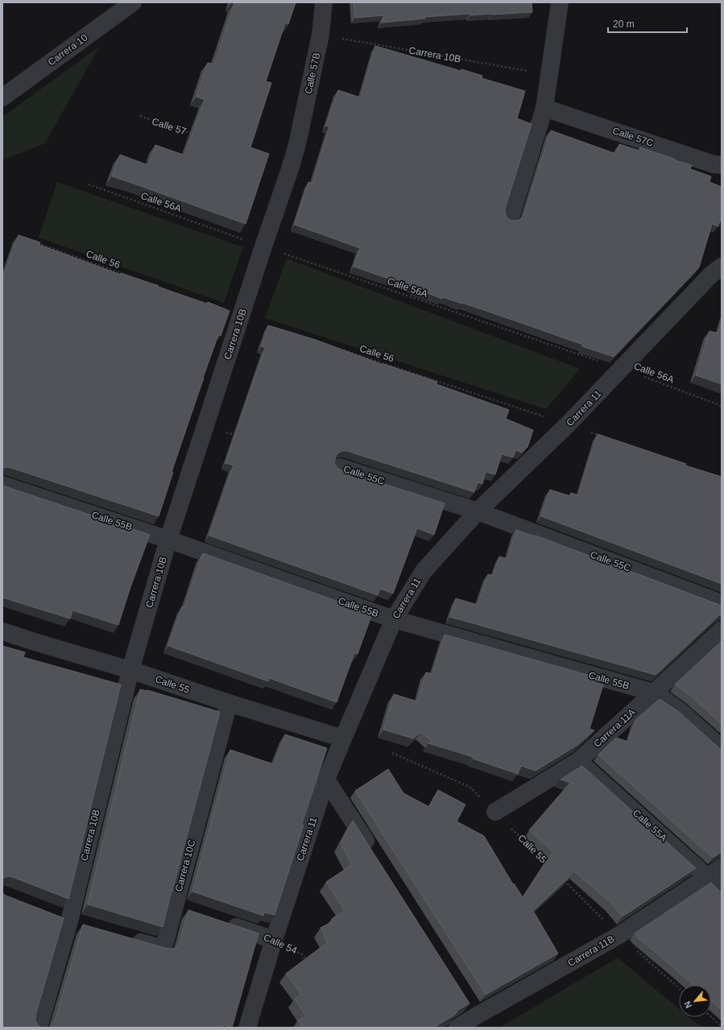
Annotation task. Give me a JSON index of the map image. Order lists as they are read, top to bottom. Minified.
{"streets":{"street":["Carrera 10","Carrera 10B","Calle 57B","Calle 57C","Carrera 11","Calle 55C","Calle 55B","Calle 55","Carrera 11A","Calle 55A","Carrera 10C","Calle 54","Carrera 11B"],"path":["Calle 57","Calle 56A","Calle 56"]},"crossings":[["Carrera 10B","Calle 57B"],["Carrera 10B","Calle 56A"],["Carrera 10B","Calle 55B"],["Carrera 10B","Calle 55"],["Calle 56A","Carrera 11"],["Calle 56","Carrera 11"],["Carrera 11","Calle 55C"],["Carrera 11","Calle 55B"],["Carrera 11","Calle 55"],["Carrera 11","Calle 54"],["Calle 55B","Carrera 11A"],["Calle 55","Carrera 11A"],["Calle 55","Carrera 10C"],["Carrera 11A","Calle 55A"],["Calle 55A","Carrera 11B"]],"scale_bar":"20 m","north":"bottom left"}
